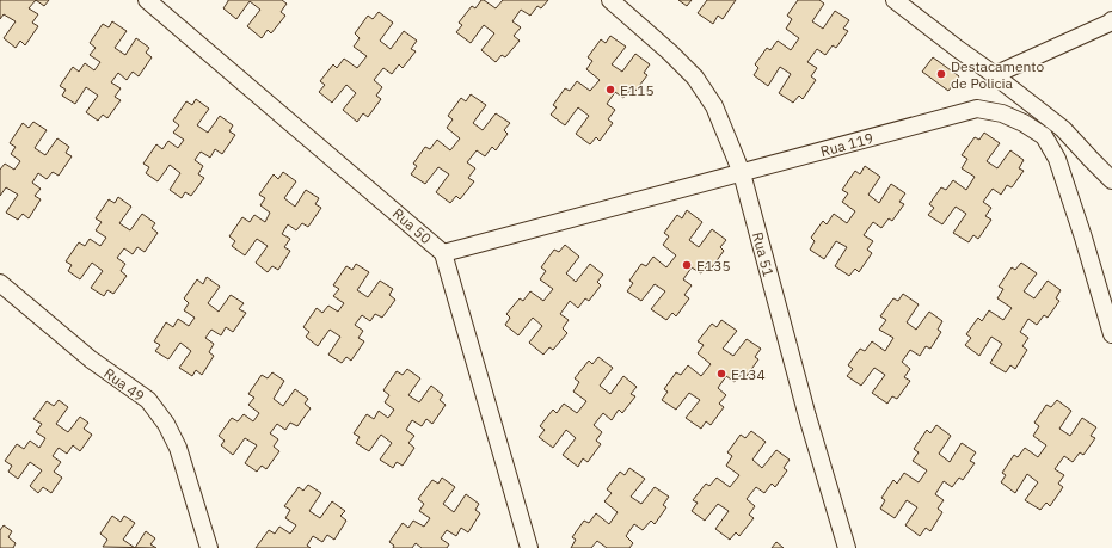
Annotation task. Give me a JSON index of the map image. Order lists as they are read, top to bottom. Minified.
{"streets":{"street":["Rua 119","Rua 50","Rua 51","Rua 49"]},"crossings":[["Rua 119","Rua 50"],["Rua 119","Rua 51"]],"places":["Destacamento de Policia","E115","E135","E134"]}
